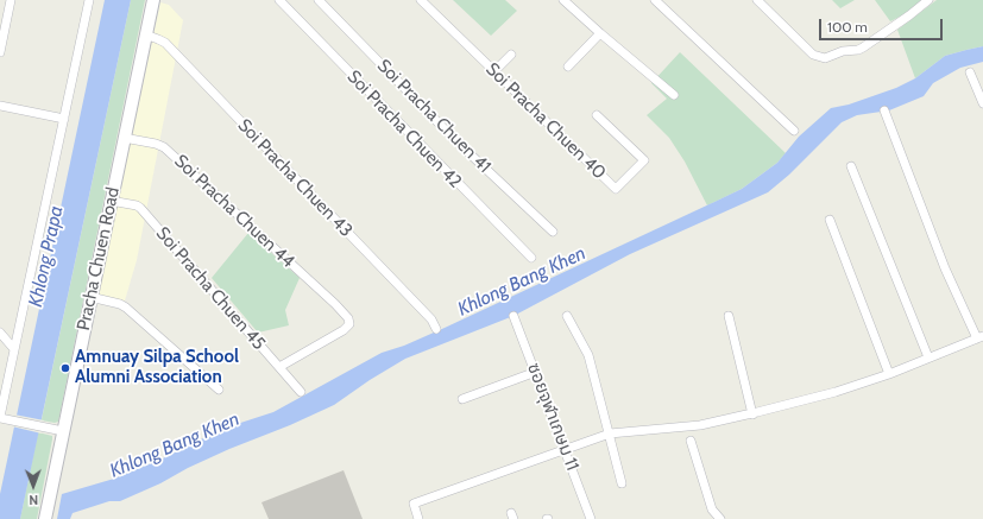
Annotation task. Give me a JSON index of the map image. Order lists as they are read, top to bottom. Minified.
{"streets":{"main road":["Pracha Chuen Road"],"street":["Soi Pracha Chuen 41","Soi Pracha Chuen 40","Soi Pracha Chuen 42","Soi Pracha Chuen 43","Soi Pracha Chuen 44","Soi Pracha Chuen 45","ซอยจุฬาเกษม 11"]},"crossings":[["Soi Pracha Chuen 43","Pracha Chuen Road"],["Soi Pracha Chuen 44","Pracha Chuen Road"],["Soi Pracha Chuen 44","Soi Pracha Chuen 45"],["Pracha Chuen Road","Soi Pracha Chuen 45"]],"water":["Khlong Prapa","Khlong Bang Khen"],"places":["Amnuay Silpa School Alumni Association"],"scale_bar":"100 m","north":"bottom"}
